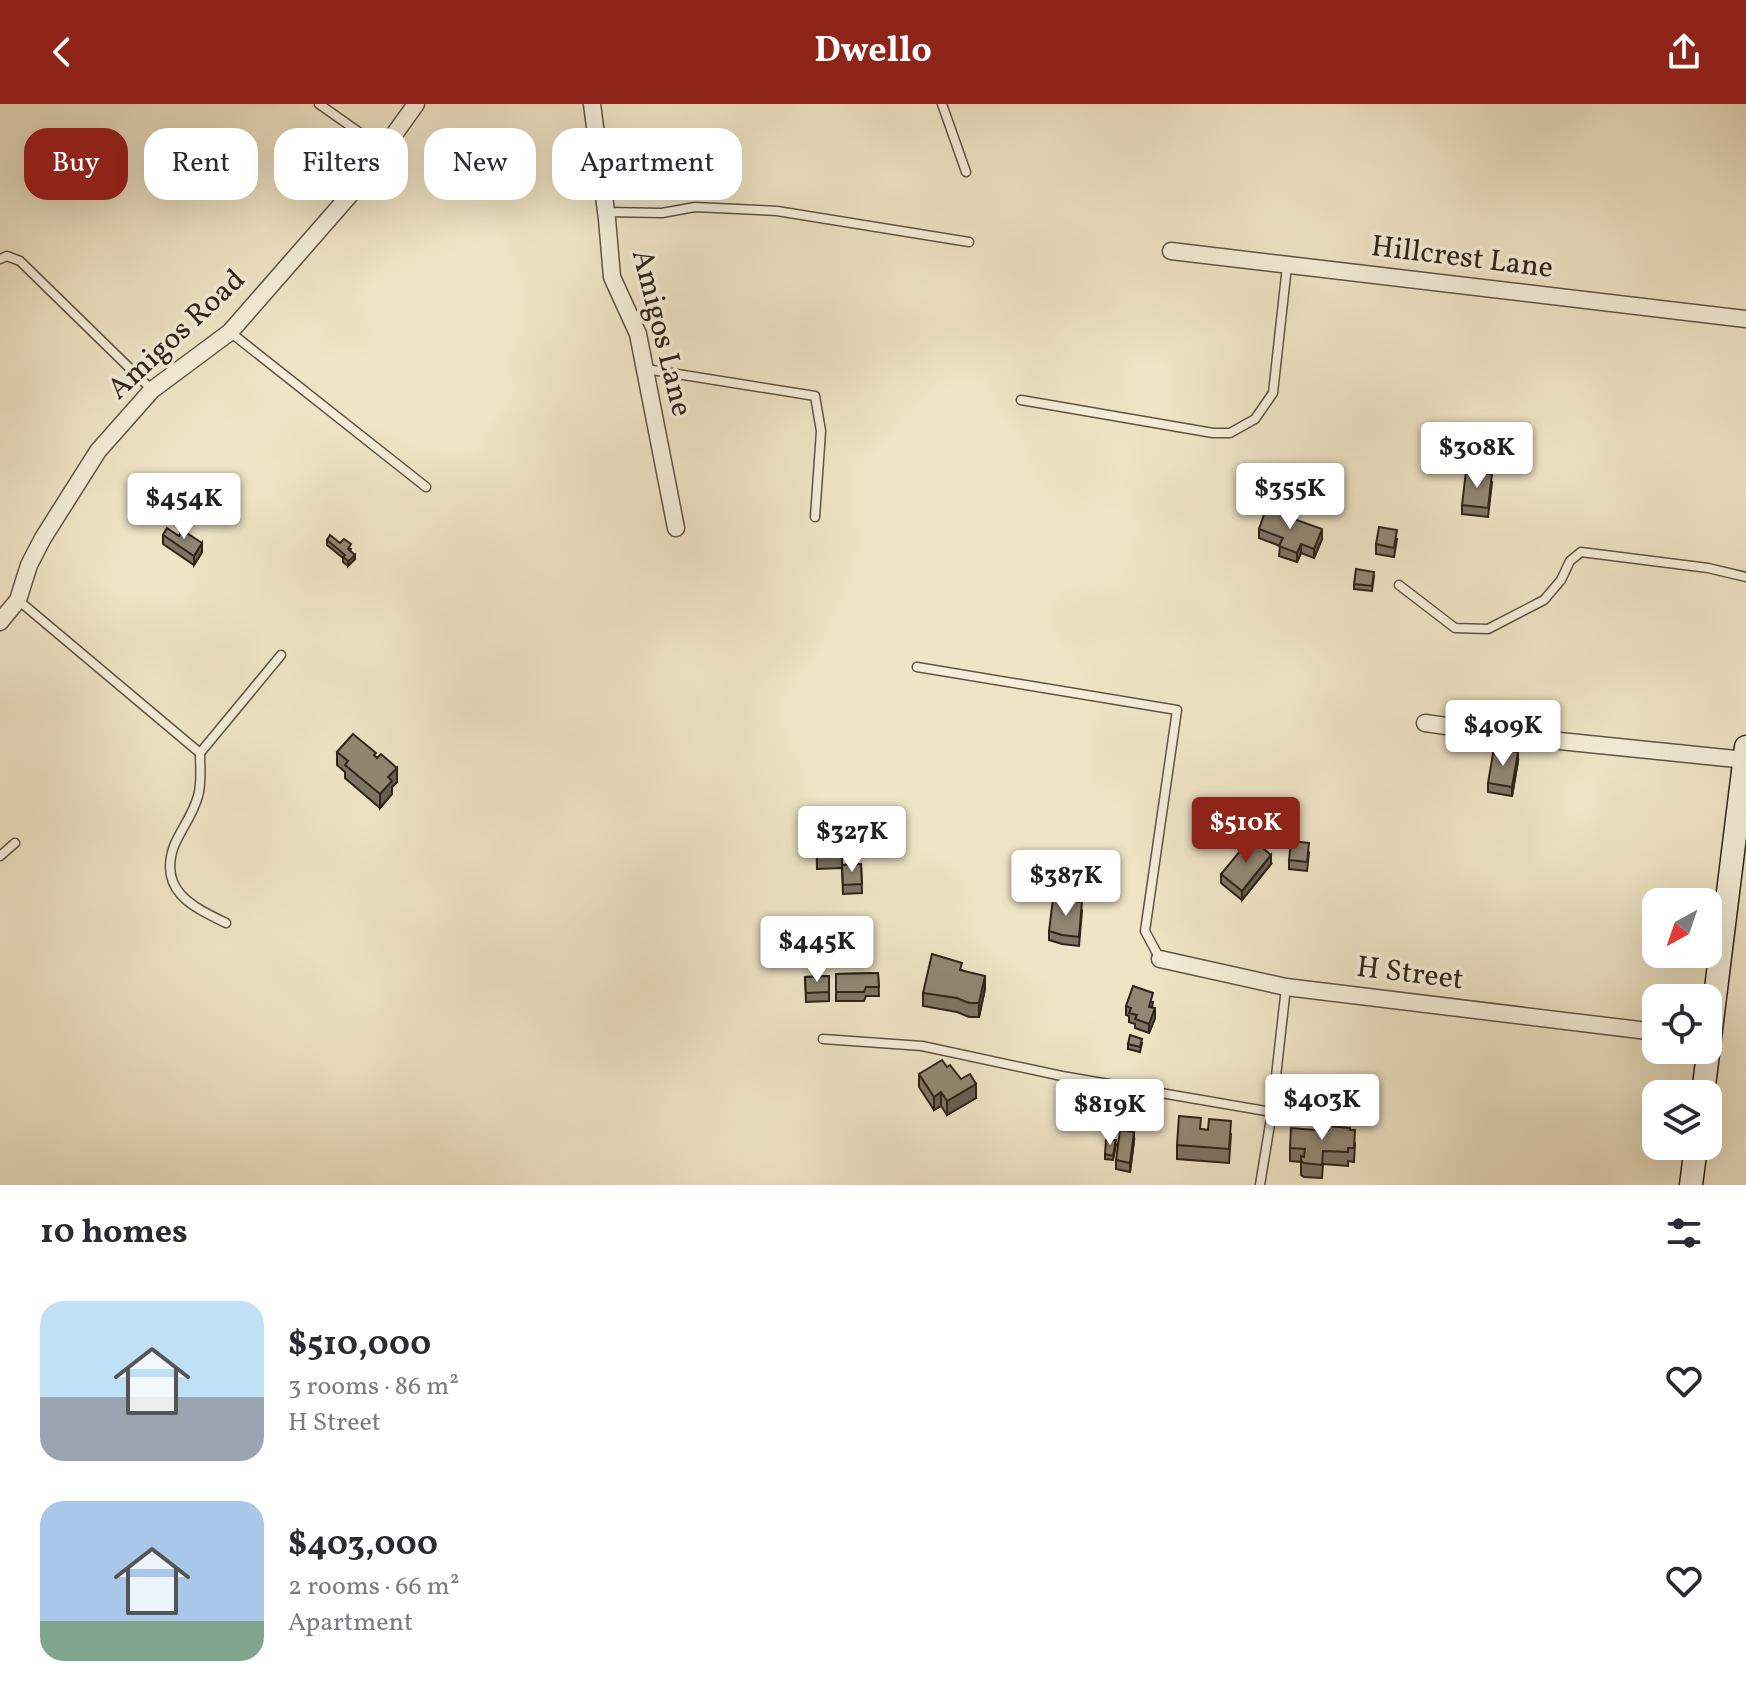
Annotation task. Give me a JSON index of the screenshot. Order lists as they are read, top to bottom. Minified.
{"streets":{"street":["Hillcrest Lane","Amigos Lane","Amigos Road","H Street"]},"north":"bottom left","page":{"header":"Dwello","chip":["Buy","Rent","Filters","New","Apartment"],"price":["$308K","$355K","$454K","$409K","$510K","$327K","$387K","$445K","$403K","$819K"],"heading":"10 homes","list":[{"name":"$510,000","note":"3 rooms · 86 m² · H Street"},{"name":"$403,000","note":"2 rooms · 66 m² · Apartment"}]}}
